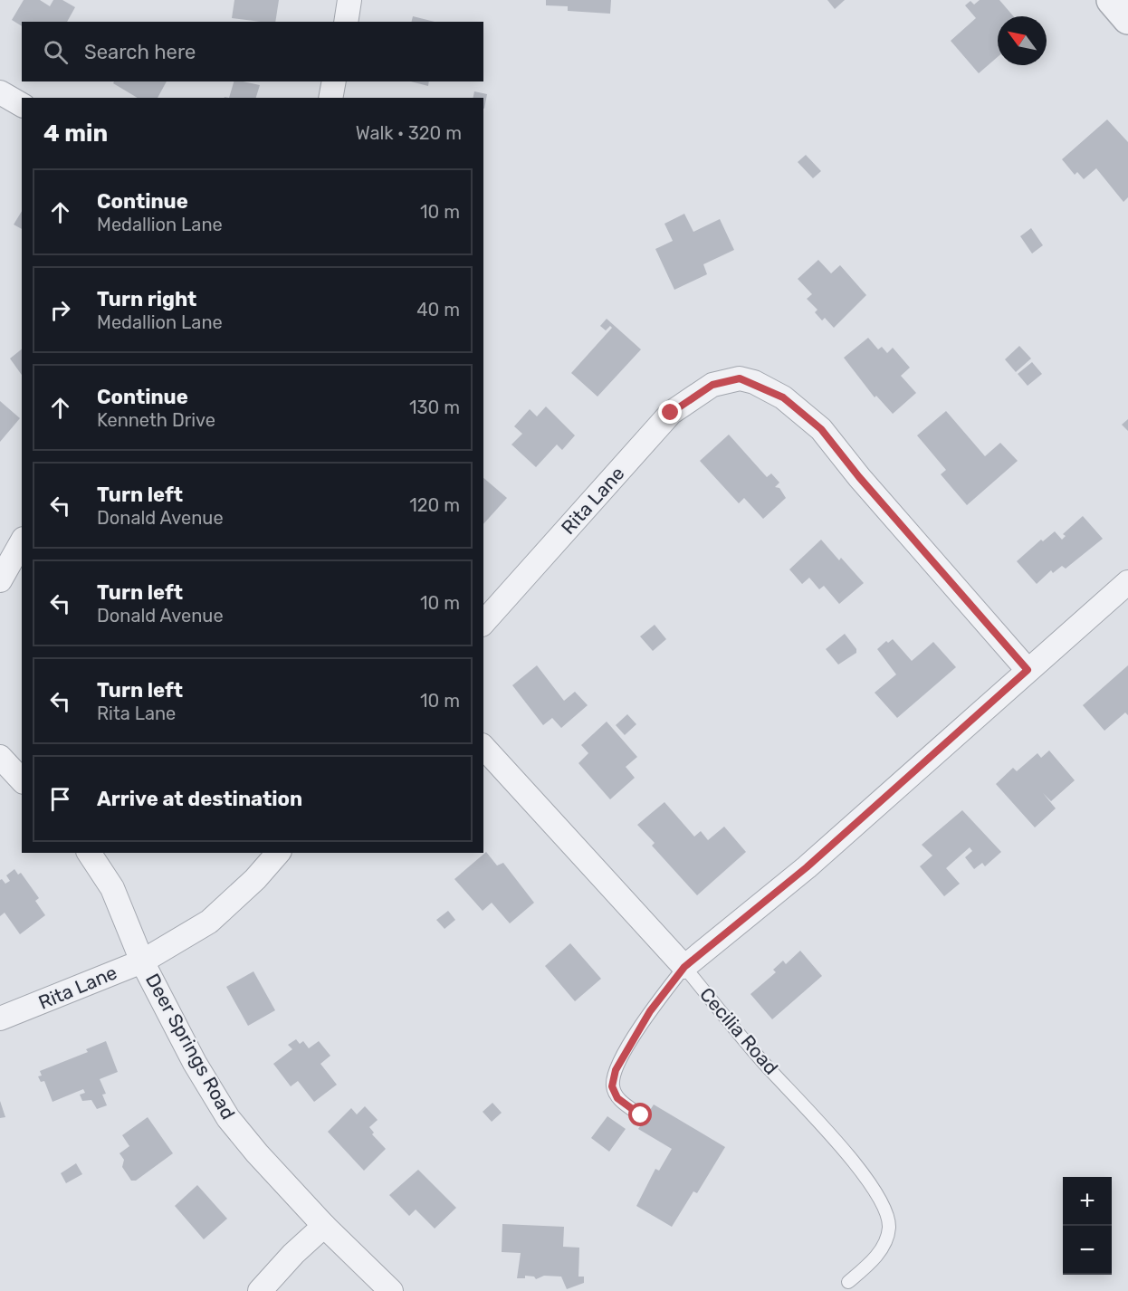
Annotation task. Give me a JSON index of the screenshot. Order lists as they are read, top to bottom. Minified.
{"streets":{"street":["Rita Lane","Cecilia Road","Deer Springs Road"]},"crossings":[["Rita Lane","Deer Springs Road"]],"north":"top left","page":{"search":"Search here","heading":["4 min","Walk · 320 m"],"list":[["Continue","Medallion Lane","10 m"],["Turn right","Medallion Lane","40 m"],["Continue","Kenneth Drive","130 m"],["Turn left","Donald Avenue","120 m"],["Turn left","Donald Avenue","10 m"],["Turn left","Rita Lane","10 m"],"Arrive at destination"],"map_buttons":["+","−"]}}
